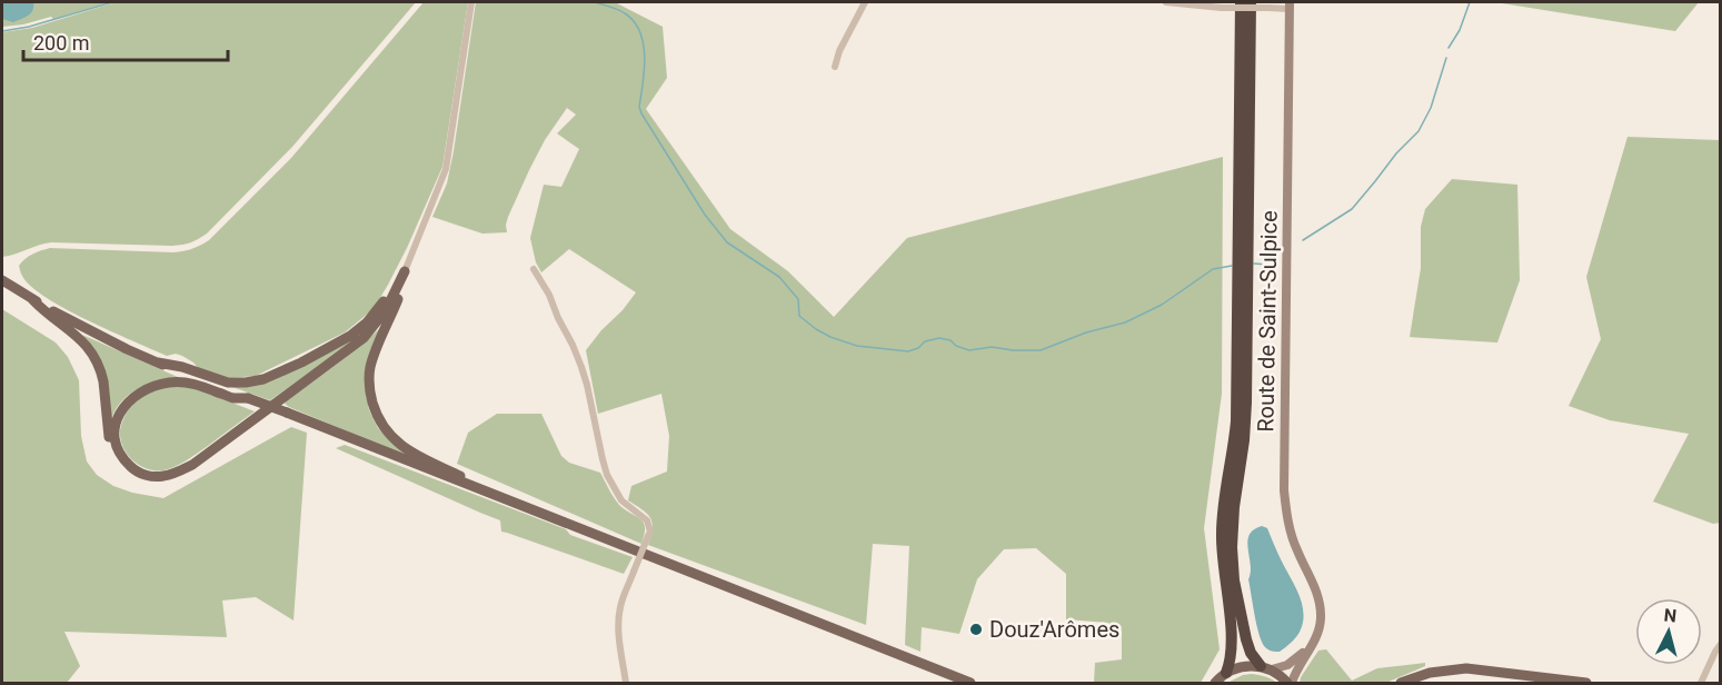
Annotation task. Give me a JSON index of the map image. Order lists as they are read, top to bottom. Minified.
{"streets":{"street":["Route de Saint-Sulpice"]},"places":["Douz'Arômes"],"scale_bar":"200 m","north":"top"}
